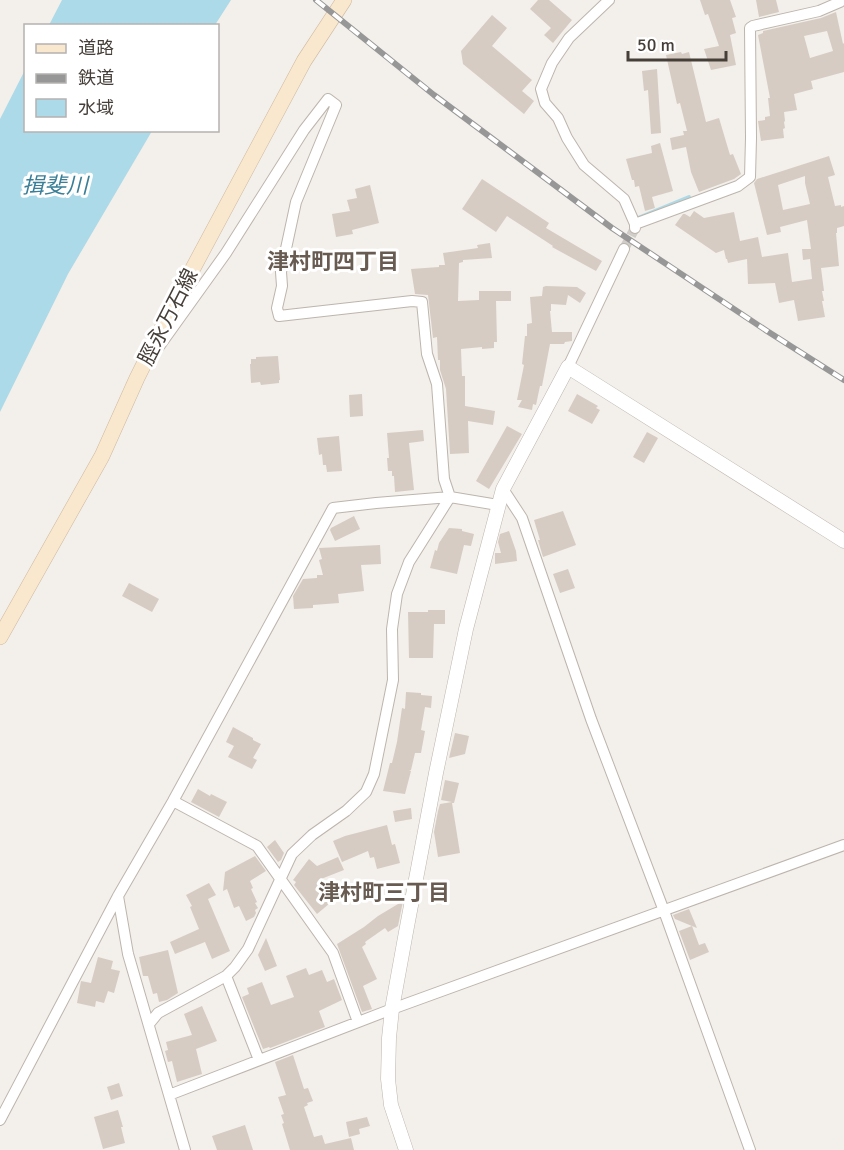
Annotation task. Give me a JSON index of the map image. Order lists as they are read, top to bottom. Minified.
{"streets":{"main road":["脛永万石線"]},"districts":["津村町四丁目","津村町三丁目"],"water":["揖斐川"],"legend":["道路","鉄道","水域"],"scale_bar":"50 m"}
